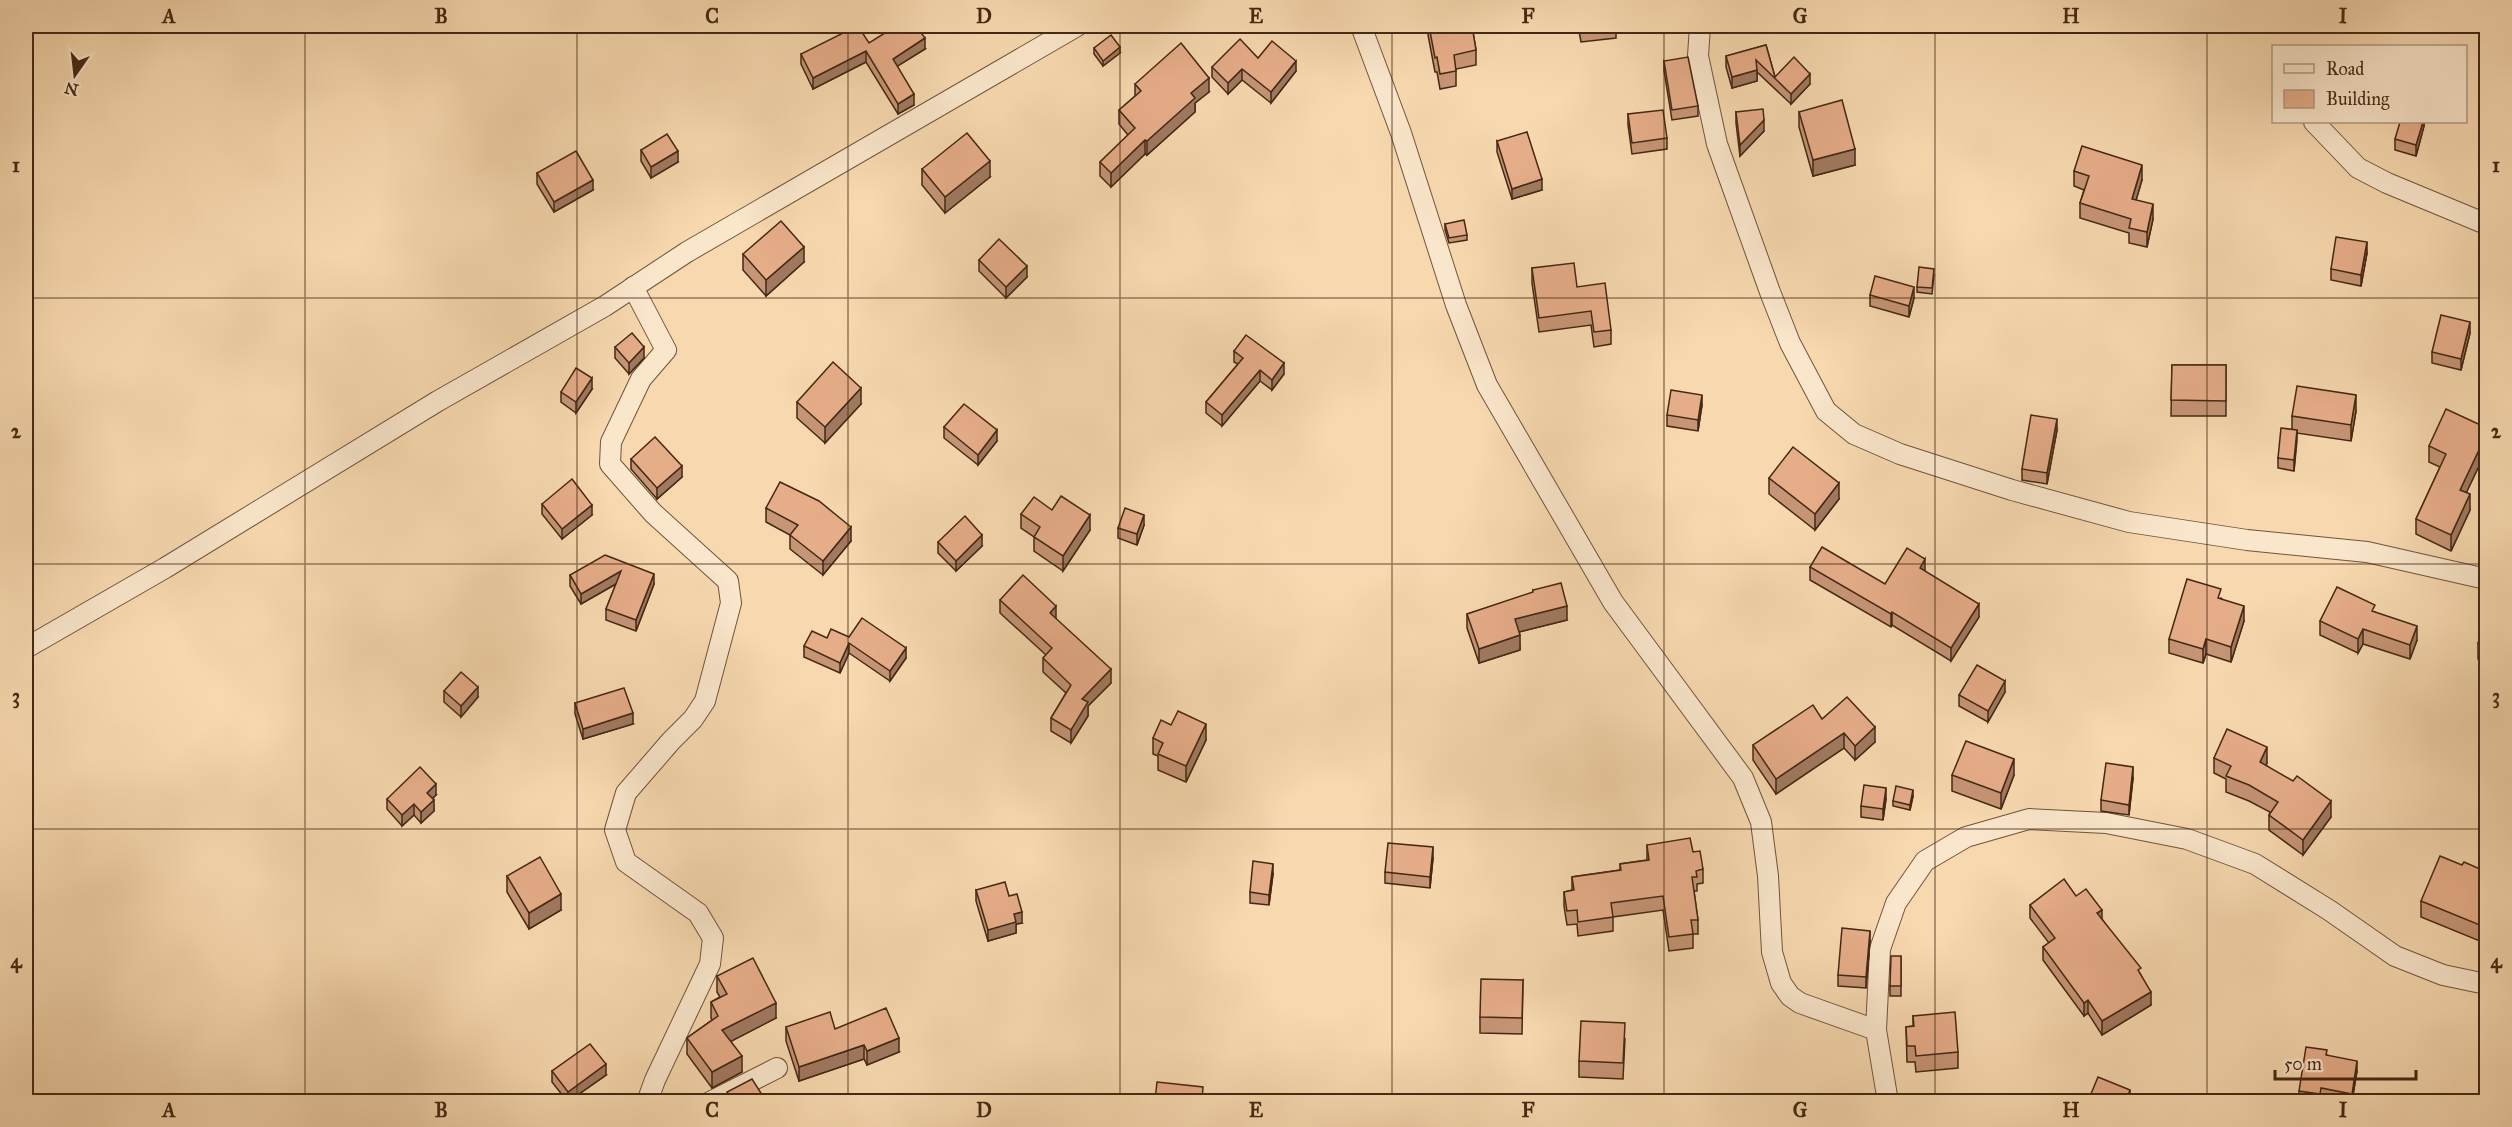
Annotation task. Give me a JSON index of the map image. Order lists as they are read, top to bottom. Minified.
{"legend":["Road","Building"],"scale_bar":"50 m","north":"bottom","grid":{"columns":["A","B","C","D","E","F","G","H","I"],"rows":["1","2","3","4"]}}
